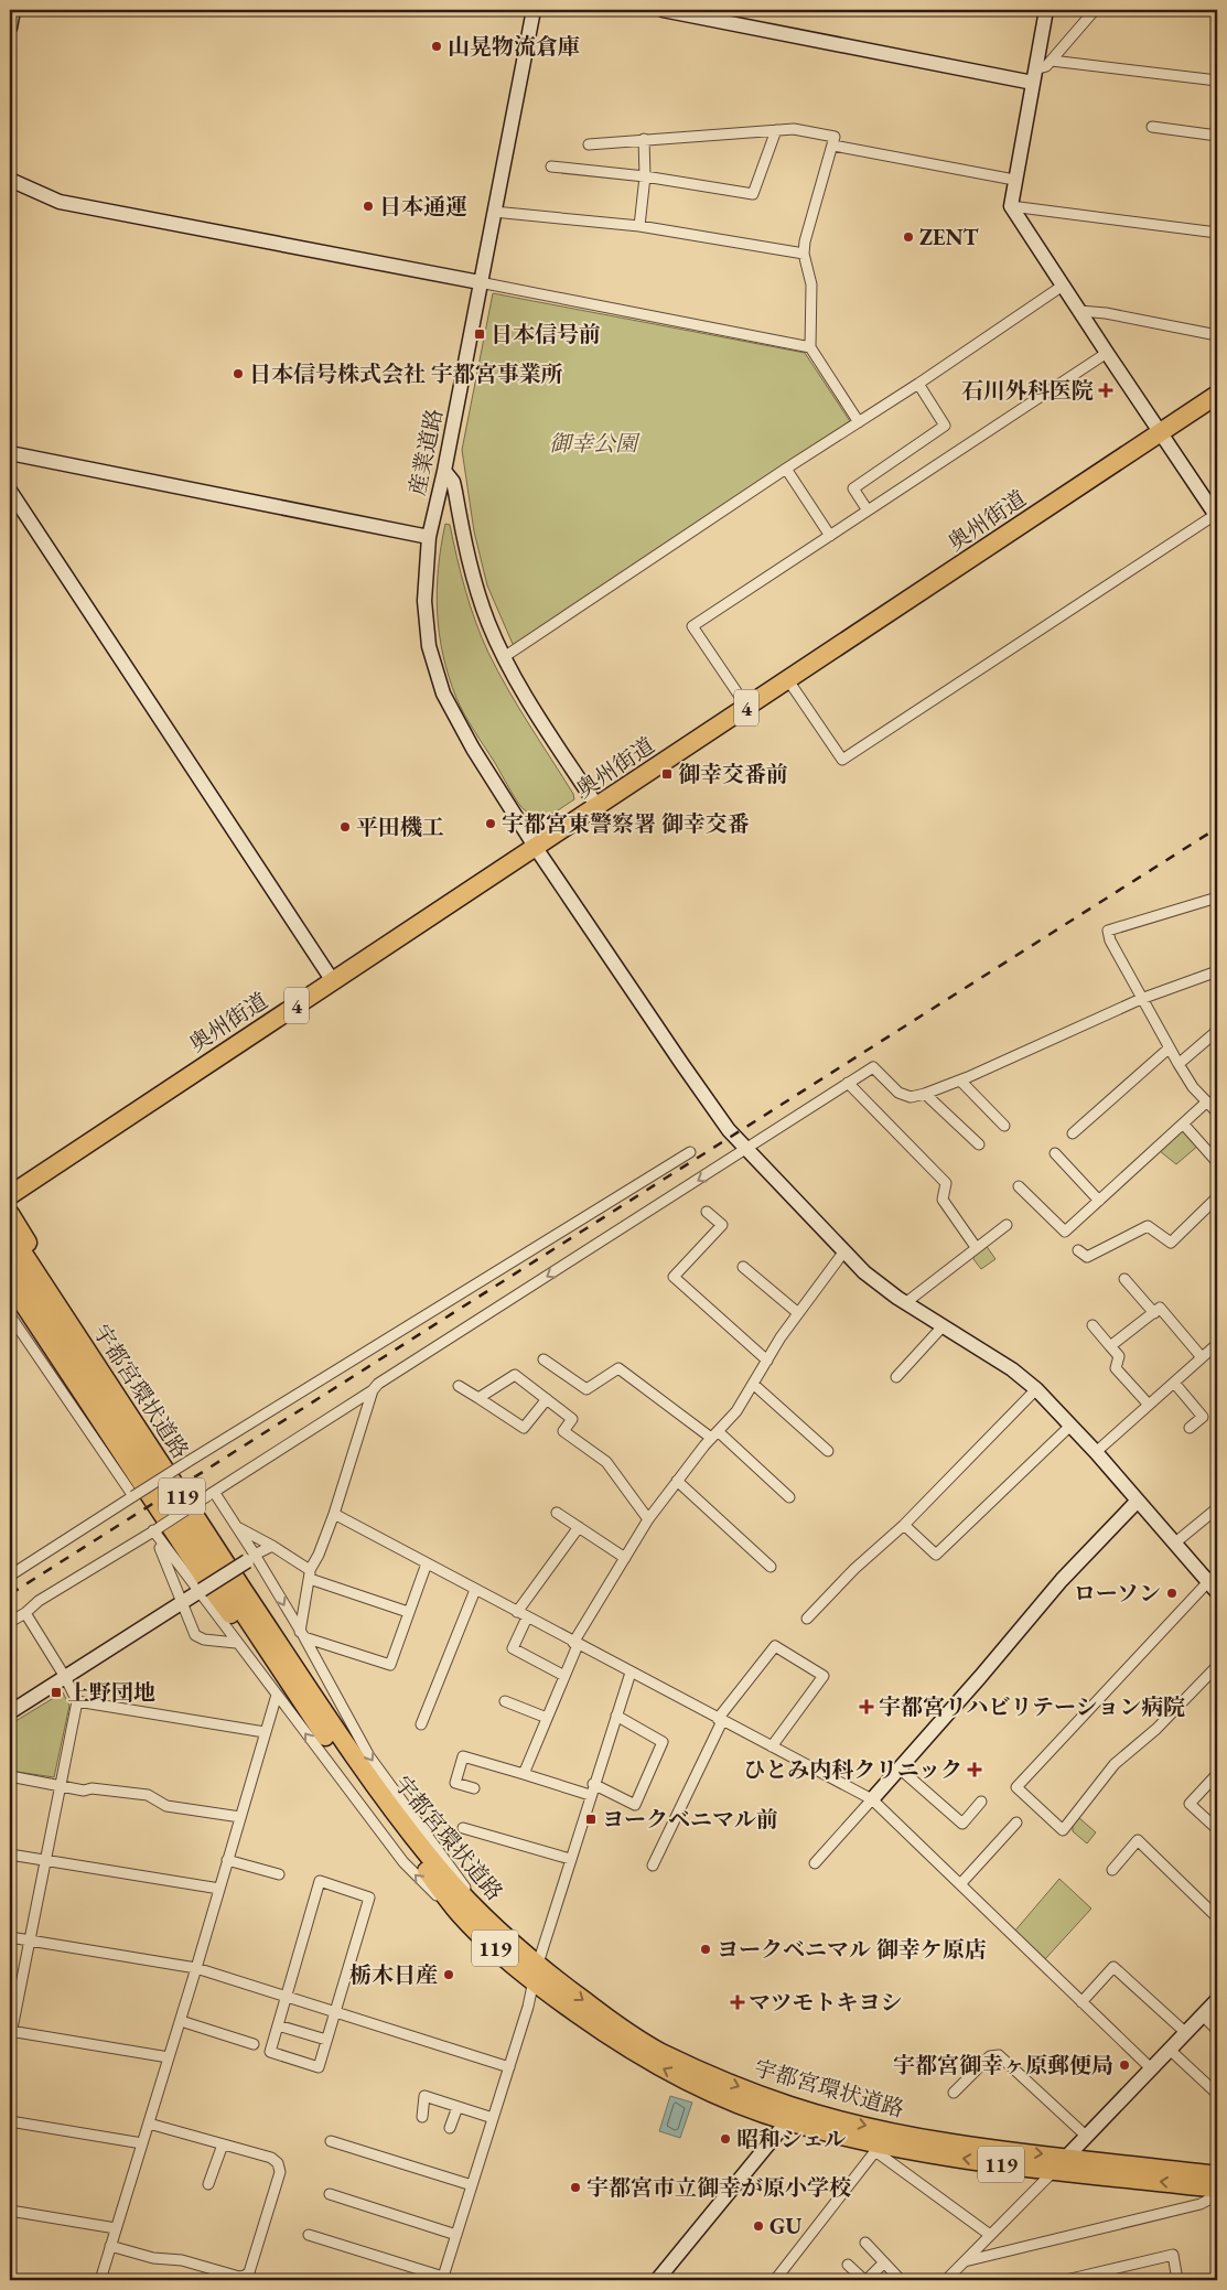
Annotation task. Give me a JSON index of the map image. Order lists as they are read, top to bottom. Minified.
{"streets":{"highway":["奥州街道","4","宇都宮環状道路","119"],"street":["産業道路"]},"crossings":[["産業道路","奥州街道"]],"parks":["御幸公園"],"places":{"other":["山晃物流倉庫","日本通運","ZENT","日本信号株式会社 宇都宮事業所","宇都宮東警察署 御幸交番","平田機工","ローソン","ヨークベニマル 御幸ケ原店","栃木日産","宇都宮御幸ヶ原郵便局","昭和シェル","宇都宮市立御幸が原小学校","GU"],"transit":["日本信号前","御幸交番前","上野団地","ヨークベニマル前"],"health":["石川外科医院","宇都宮リハビリテーション病院","ひとみ内科クリニック","マツモトキヨシ"]}}
